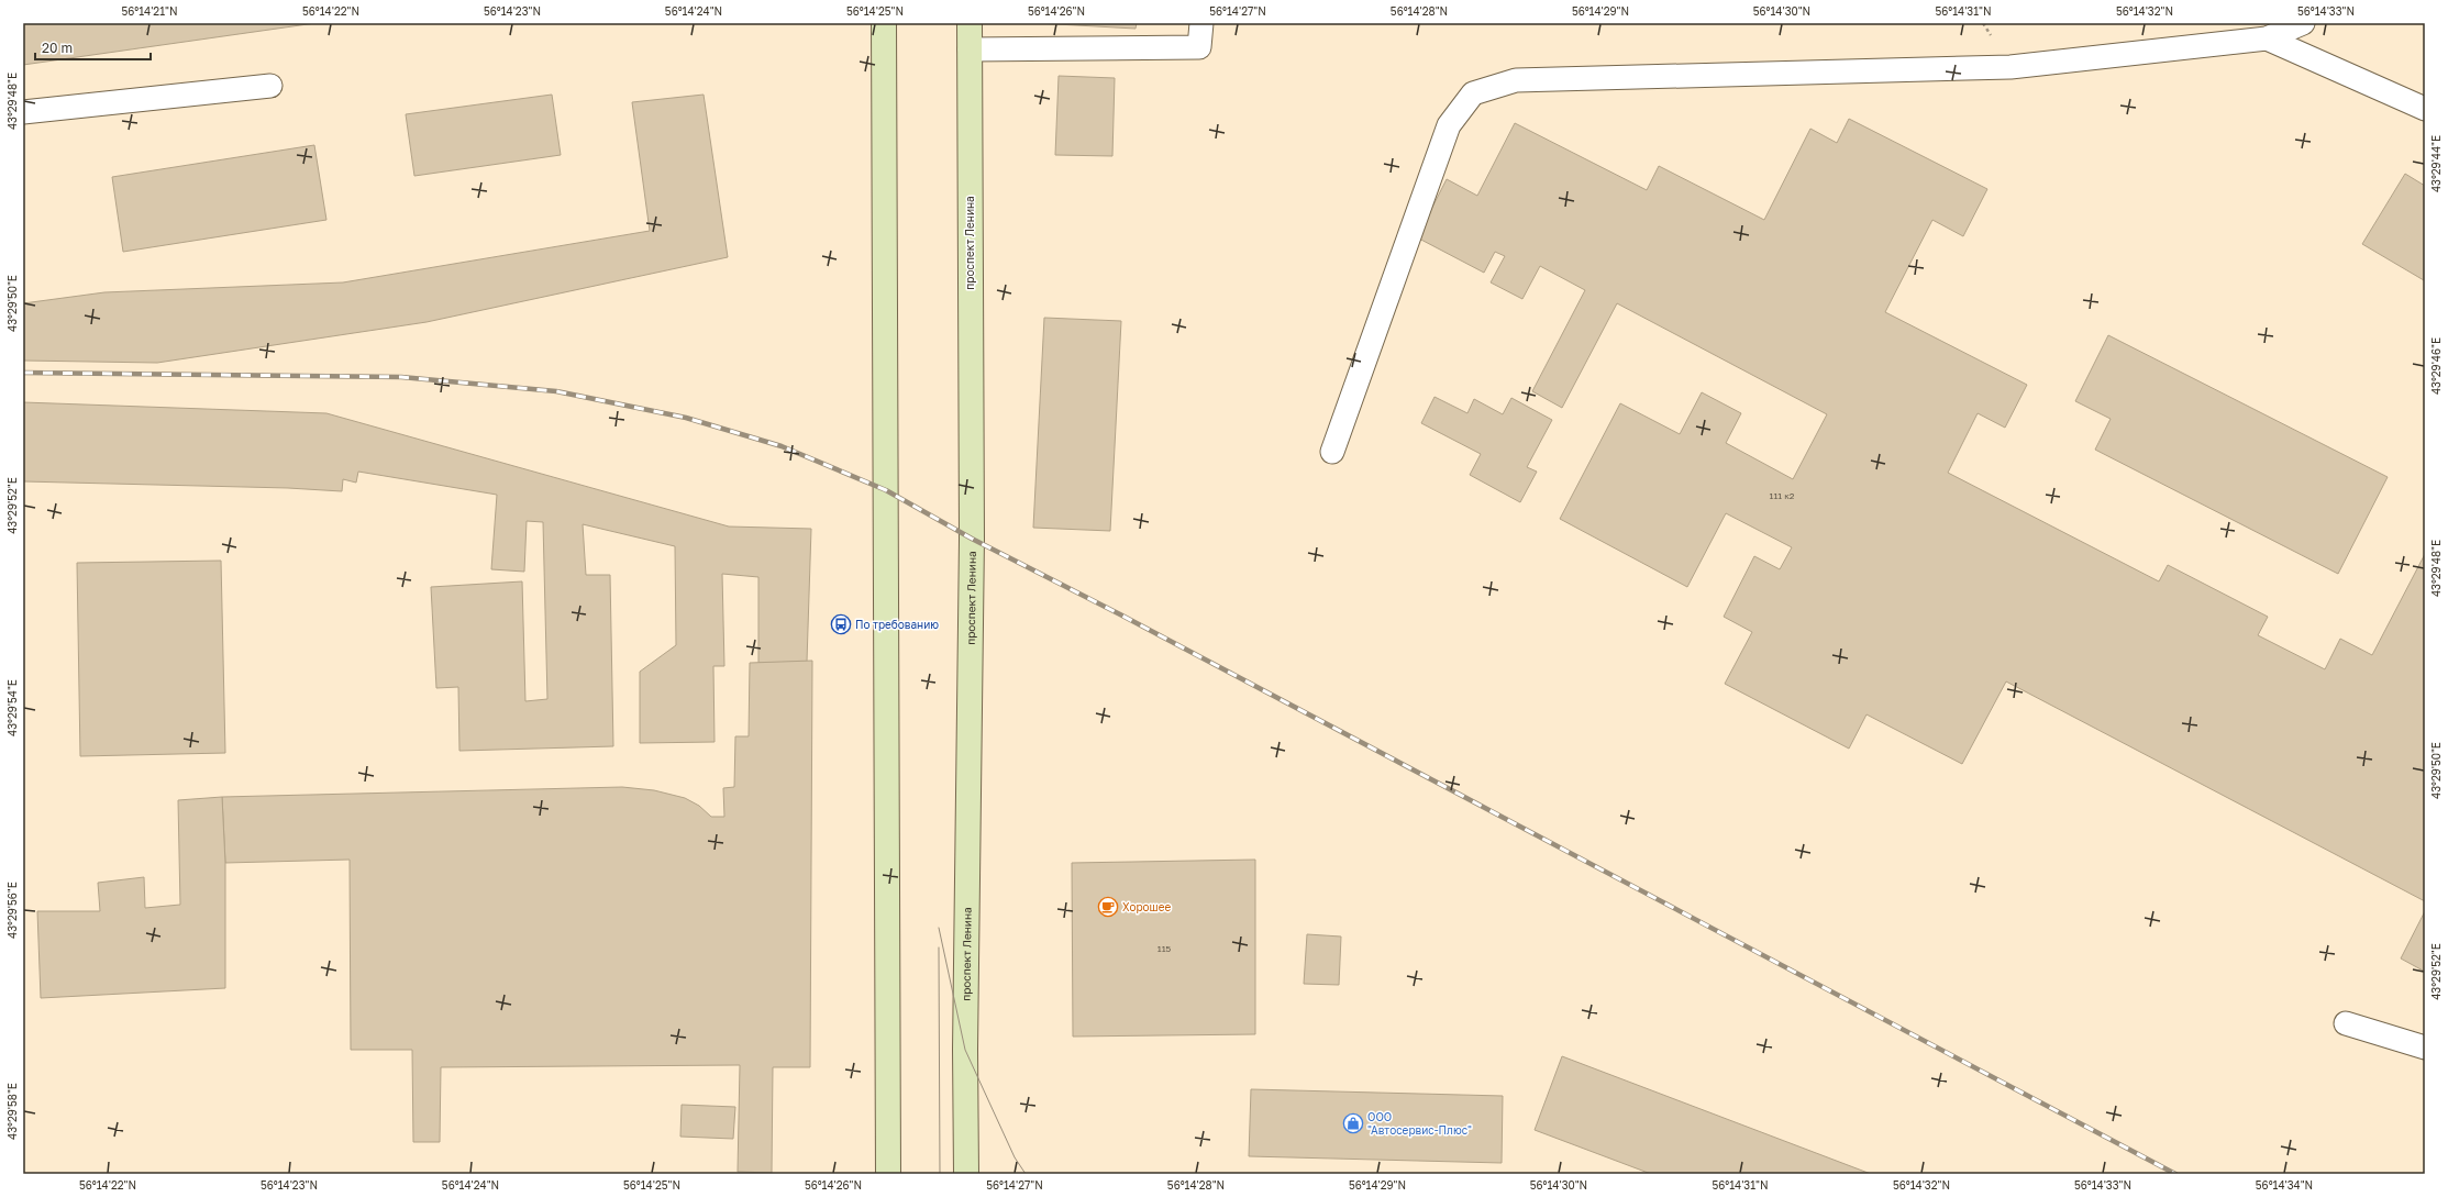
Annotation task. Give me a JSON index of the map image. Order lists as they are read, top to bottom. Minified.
{"streets":{"main road":["проспект Ленина"]},"places":{"bus stop":["По требованию"],"cafe":["Хорошее"],"shop":["ООО \"Автосервис-Плюс\""]},"house_numbers":["111 к2","115"],"scale_bar":"20 m","coordinates":["56°14'21\"N","56°14'22\"N","56°14'23\"N","56°14'24\"N","56°14'25\"N","56°14'26\"N","56°14'27\"N","56°14'28\"N","56°14'29\"N","56°14'30\"N","56°14'31\"N","56°14'32\"N","56°14'33\"N","43°29'48\"E","43°29'44\"E","43°29'50\"E","43°29'46\"E","43°29'52\"E","43°29'54\"E","43°29'56\"E","43°29'58\"E","56°14'34\"N"]}
